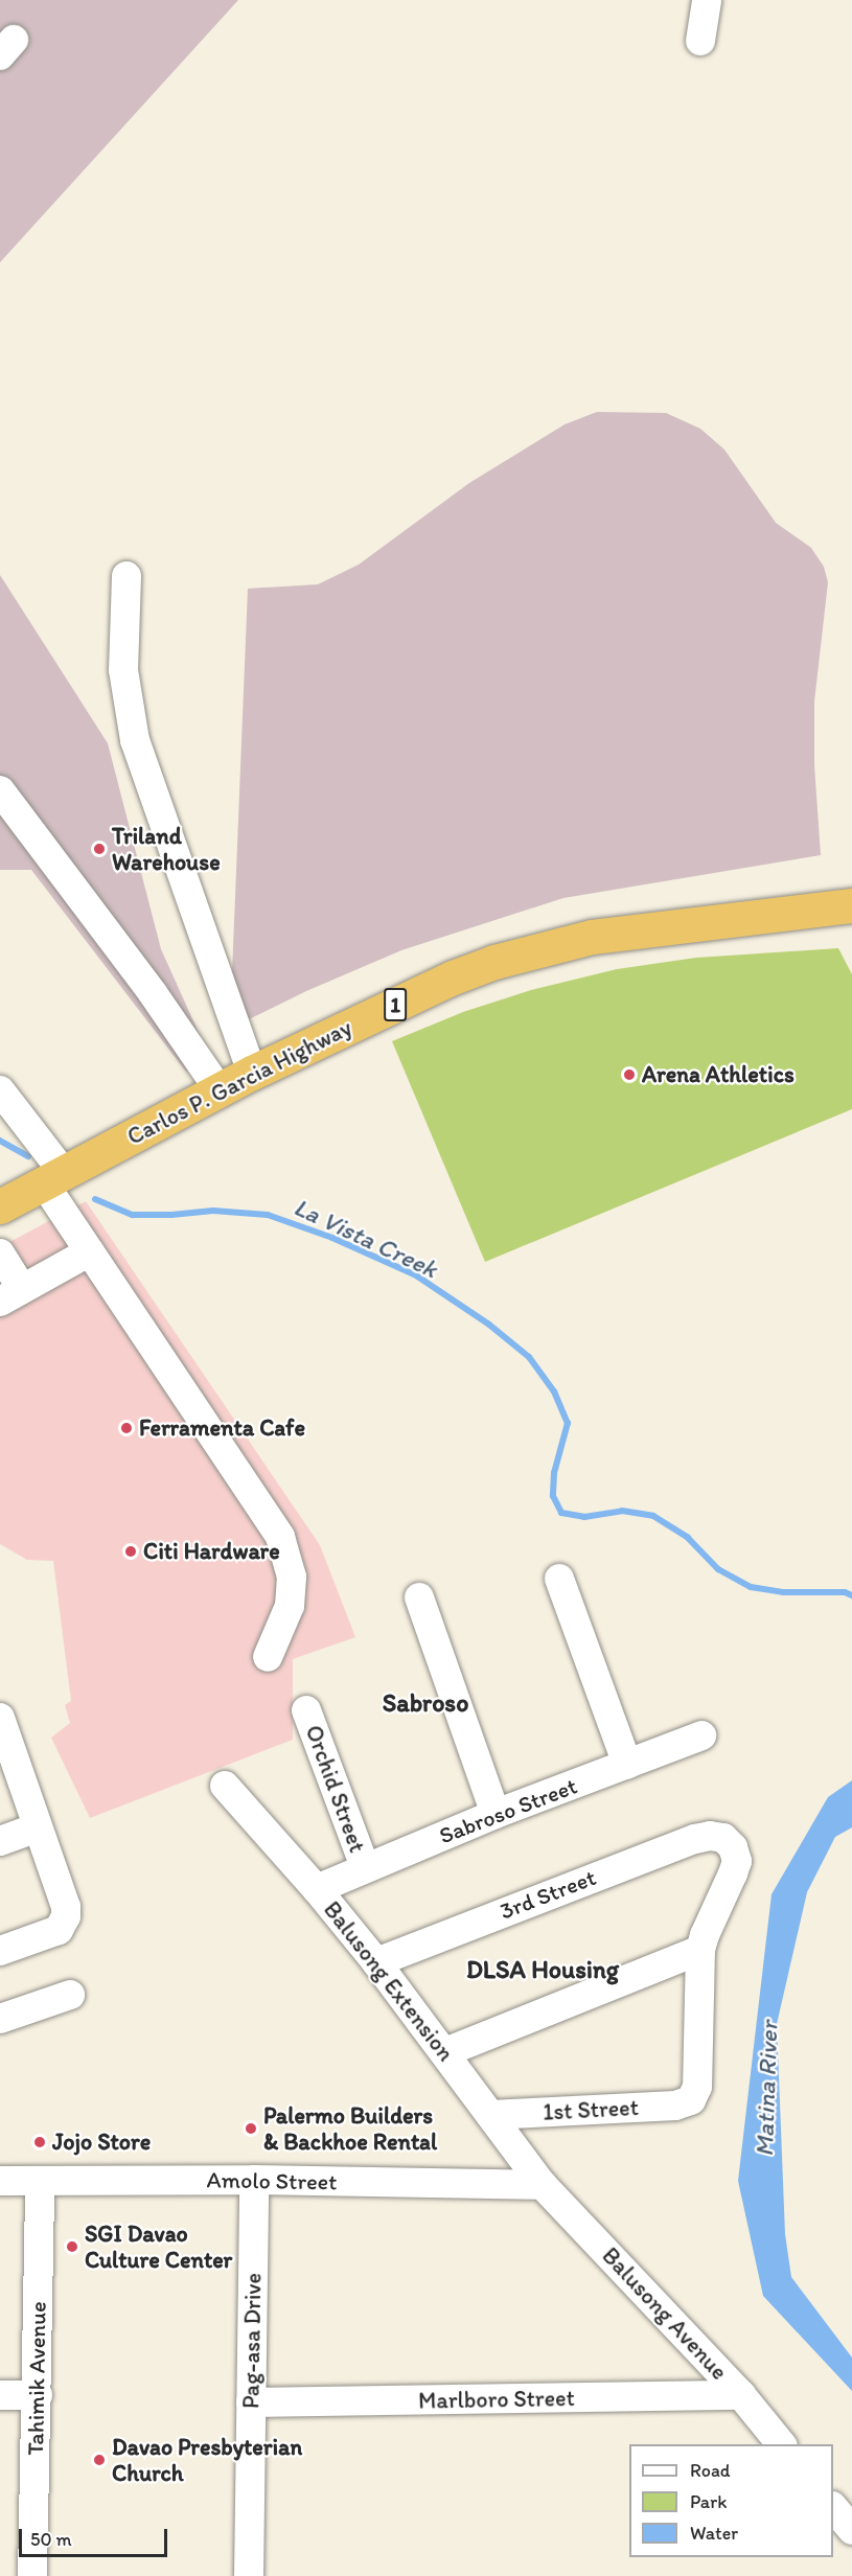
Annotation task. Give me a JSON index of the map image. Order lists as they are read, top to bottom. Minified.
{"streets":{"highway":["1","Carlos P. Garcia Highway"],"street":["Orchid Street","Sabroso Street","3rd Street","Balusong Extension","1st Street","Amolo Street","Balusong Avenue","Pag-asa Drive","Tahimik Avenue","Marlboro Street"]},"crossings":[["Orchid Street","Sabroso Street"],["Sabroso Street","Balusong Extension"],["3rd Street","Balusong Extension"],["3rd Street","1st Street"],["Balusong Extension","1st Street"],["Balusong Extension","Amolo Street"],["Balusong Extension","Balusong Avenue"],["Amolo Street","Balusong Avenue"],["Amolo Street","Pag-asa Drive"],["Amolo Street","Tahimik Avenue"],["Balusong Avenue","Marlboro Street"],["Pag-asa Drive","Marlboro Street"]],"districts":["Sabroso","DLSA Housing"],"water":["La Vista Creek","Matina River"],"places":["Triland Warehouse","Arena Athletics","Ferramenta Cafe","Citi Hardware","Palermo Builders & Backhoe Rental","Jojo Store","SGI Davao Culture Center","Davao Presbyterian Church"],"legend":["Road","Park","Water"],"scale_bar":"50 m"}
